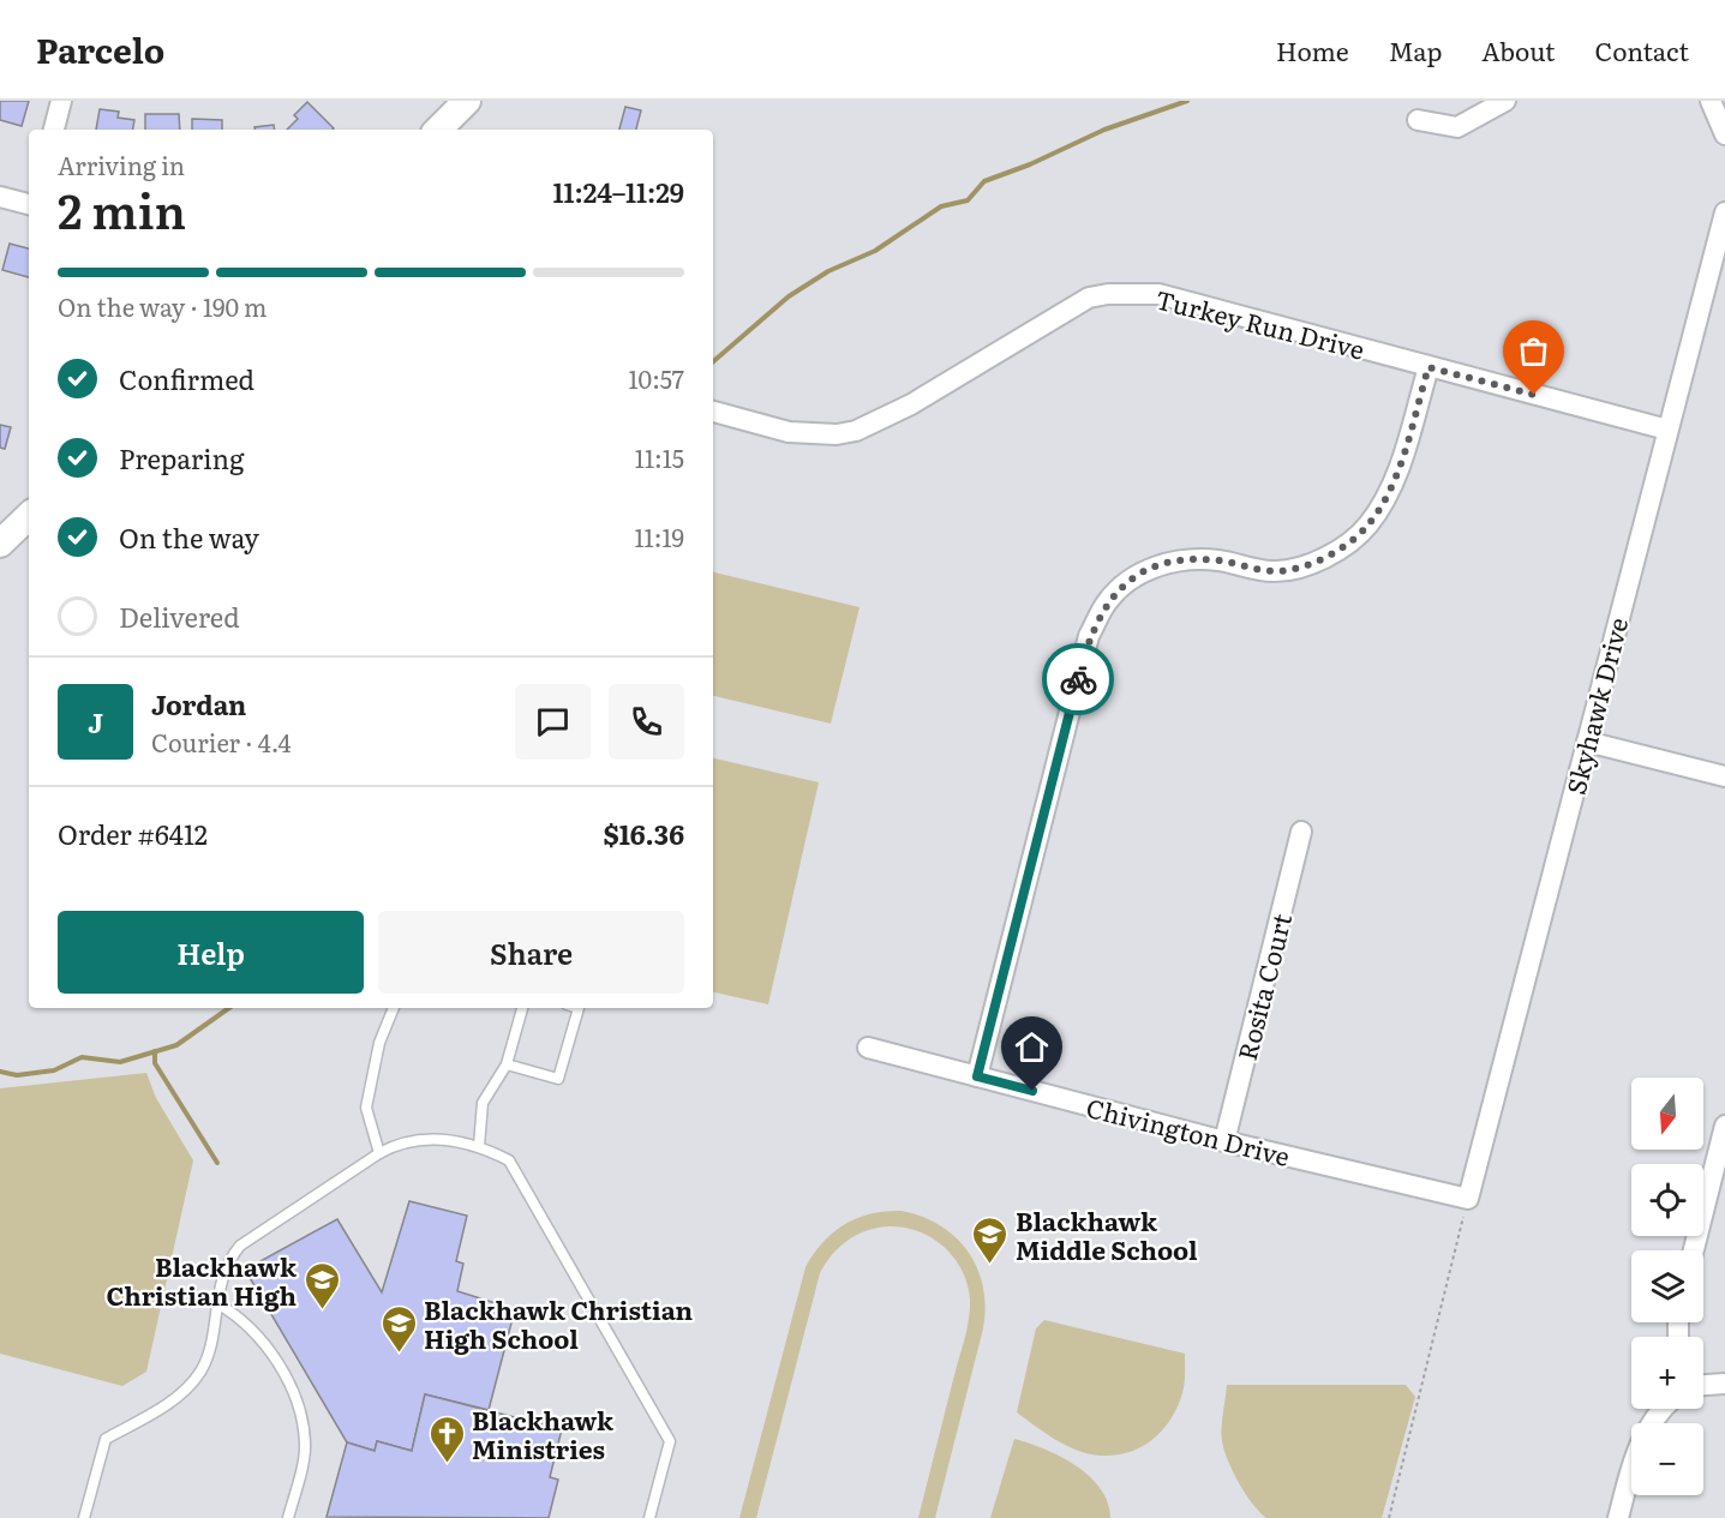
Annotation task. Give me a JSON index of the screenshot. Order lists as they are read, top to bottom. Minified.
{"streets":{"street":["Turkey Run Drive","Skyhawk Drive","Rosita Court","Chivington Drive"]},"crossings":[["Turkey Run Drive","Skyhawk Drive"],["Skyhawk Drive","Chivington Drive"],["Rosita Court","Chivington Drive"]],"places":{"school or university":["Blackhawk Middle School","Blackhawk Christian High","Blackhawk Christian High School"],"church":["Blackhawk Ministries"]},"north":"bottom","page":{"header":"Parcelo","nav":["Home","Map","About","Contact"],"heading":["2 min","Arriving in","11:24–11:29"],"panel":["Jordan","Courier · 4.4","Order #6412","$16.36"],"bar":"On the way · 190 m","list":[["Confirmed","10:57"],["Preparing","11:15"],["On the way","11:19"],"Delivered"],"round":"J","buttons":["Help","Share"],"map_buttons":["+","−"]}}
